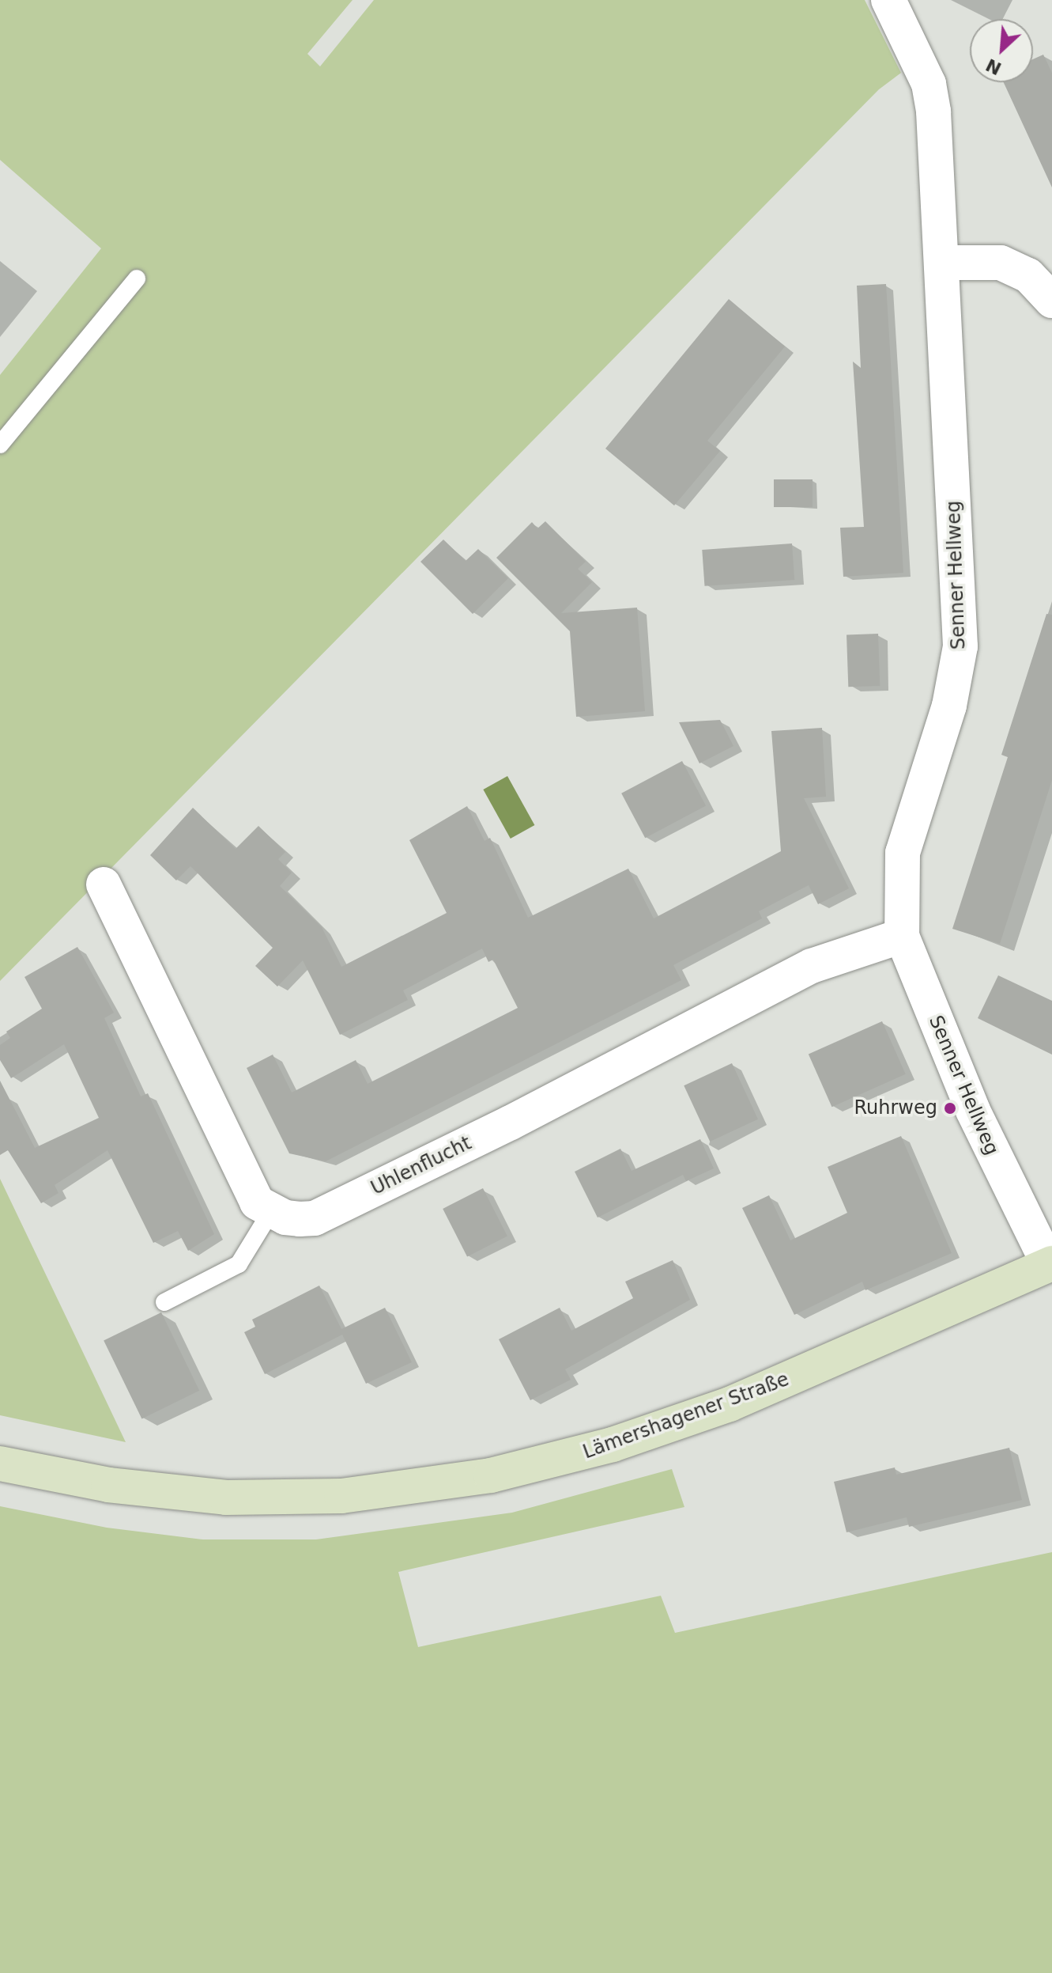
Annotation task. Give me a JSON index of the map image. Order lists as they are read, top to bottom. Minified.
{"streets":{"main road":["Lämershagener Straße"],"street":["Senner Hellweg","Uhlenflucht"]},"crossings":[["Senner Hellweg","Uhlenflucht"],["Senner Hellweg","Lämershagener Straße"]],"places":["Ruhrweg"],"north":"bottom left"}
